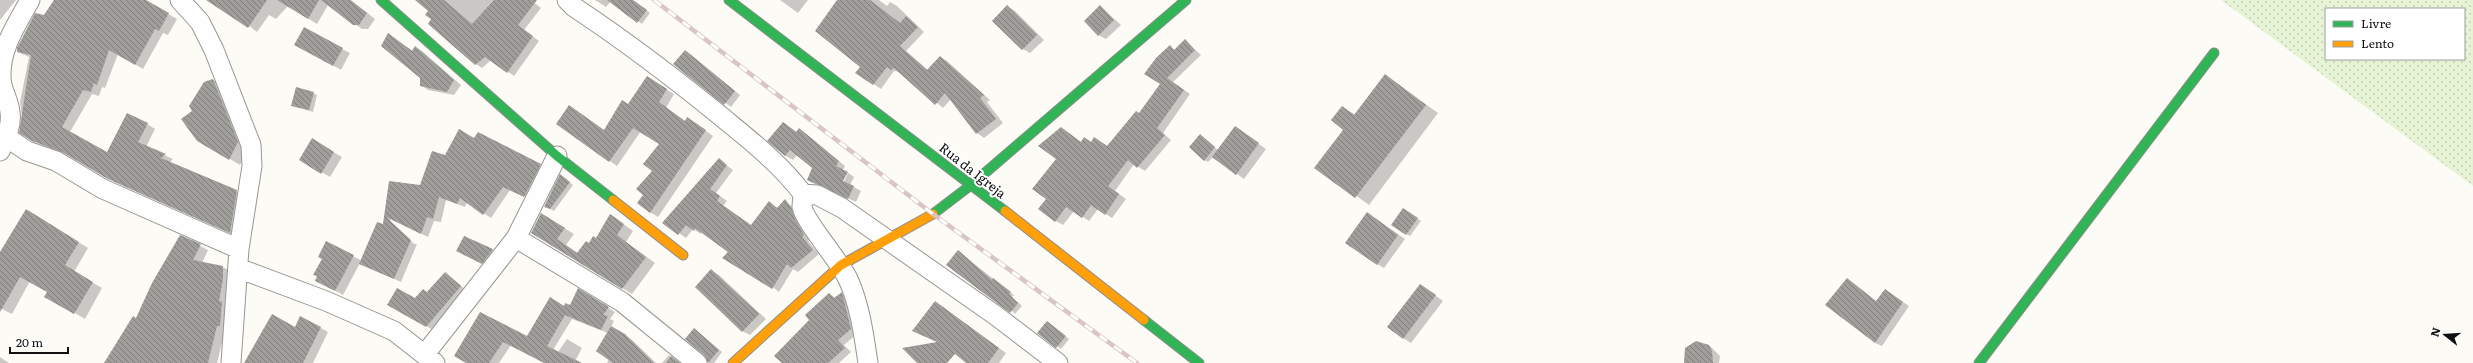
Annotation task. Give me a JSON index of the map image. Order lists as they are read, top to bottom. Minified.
{"streets":{"street":["Rua da Igreja"]},"legend":["Livre","Lento"],"scale_bar":"20 m","north":"left"}
